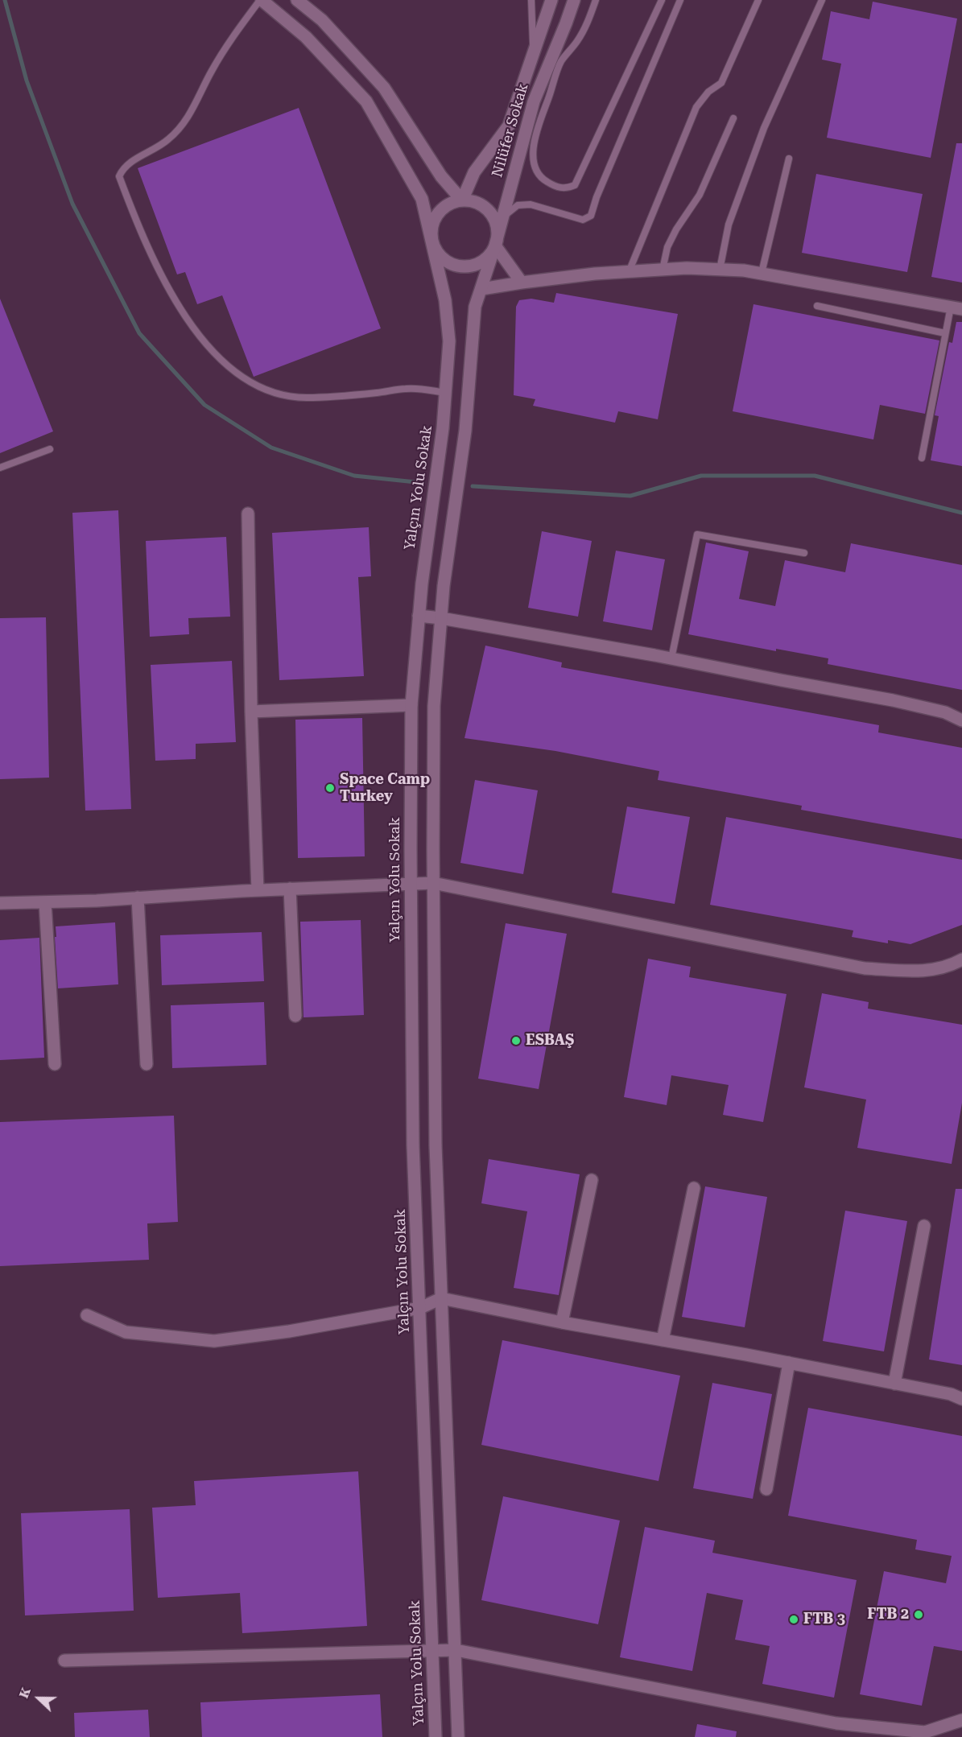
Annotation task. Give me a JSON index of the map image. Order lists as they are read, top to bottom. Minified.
{"streets":{"street":["Nilüfer Sokak","Yalçın Yolu Sokak"]},"crossings":[["Nilüfer Sokak","Yalçın Yolu Sokak"]],"places":["Space Camp Turkey","ESBAŞ","FTB 2","FTB 3"],"north":"left"}
